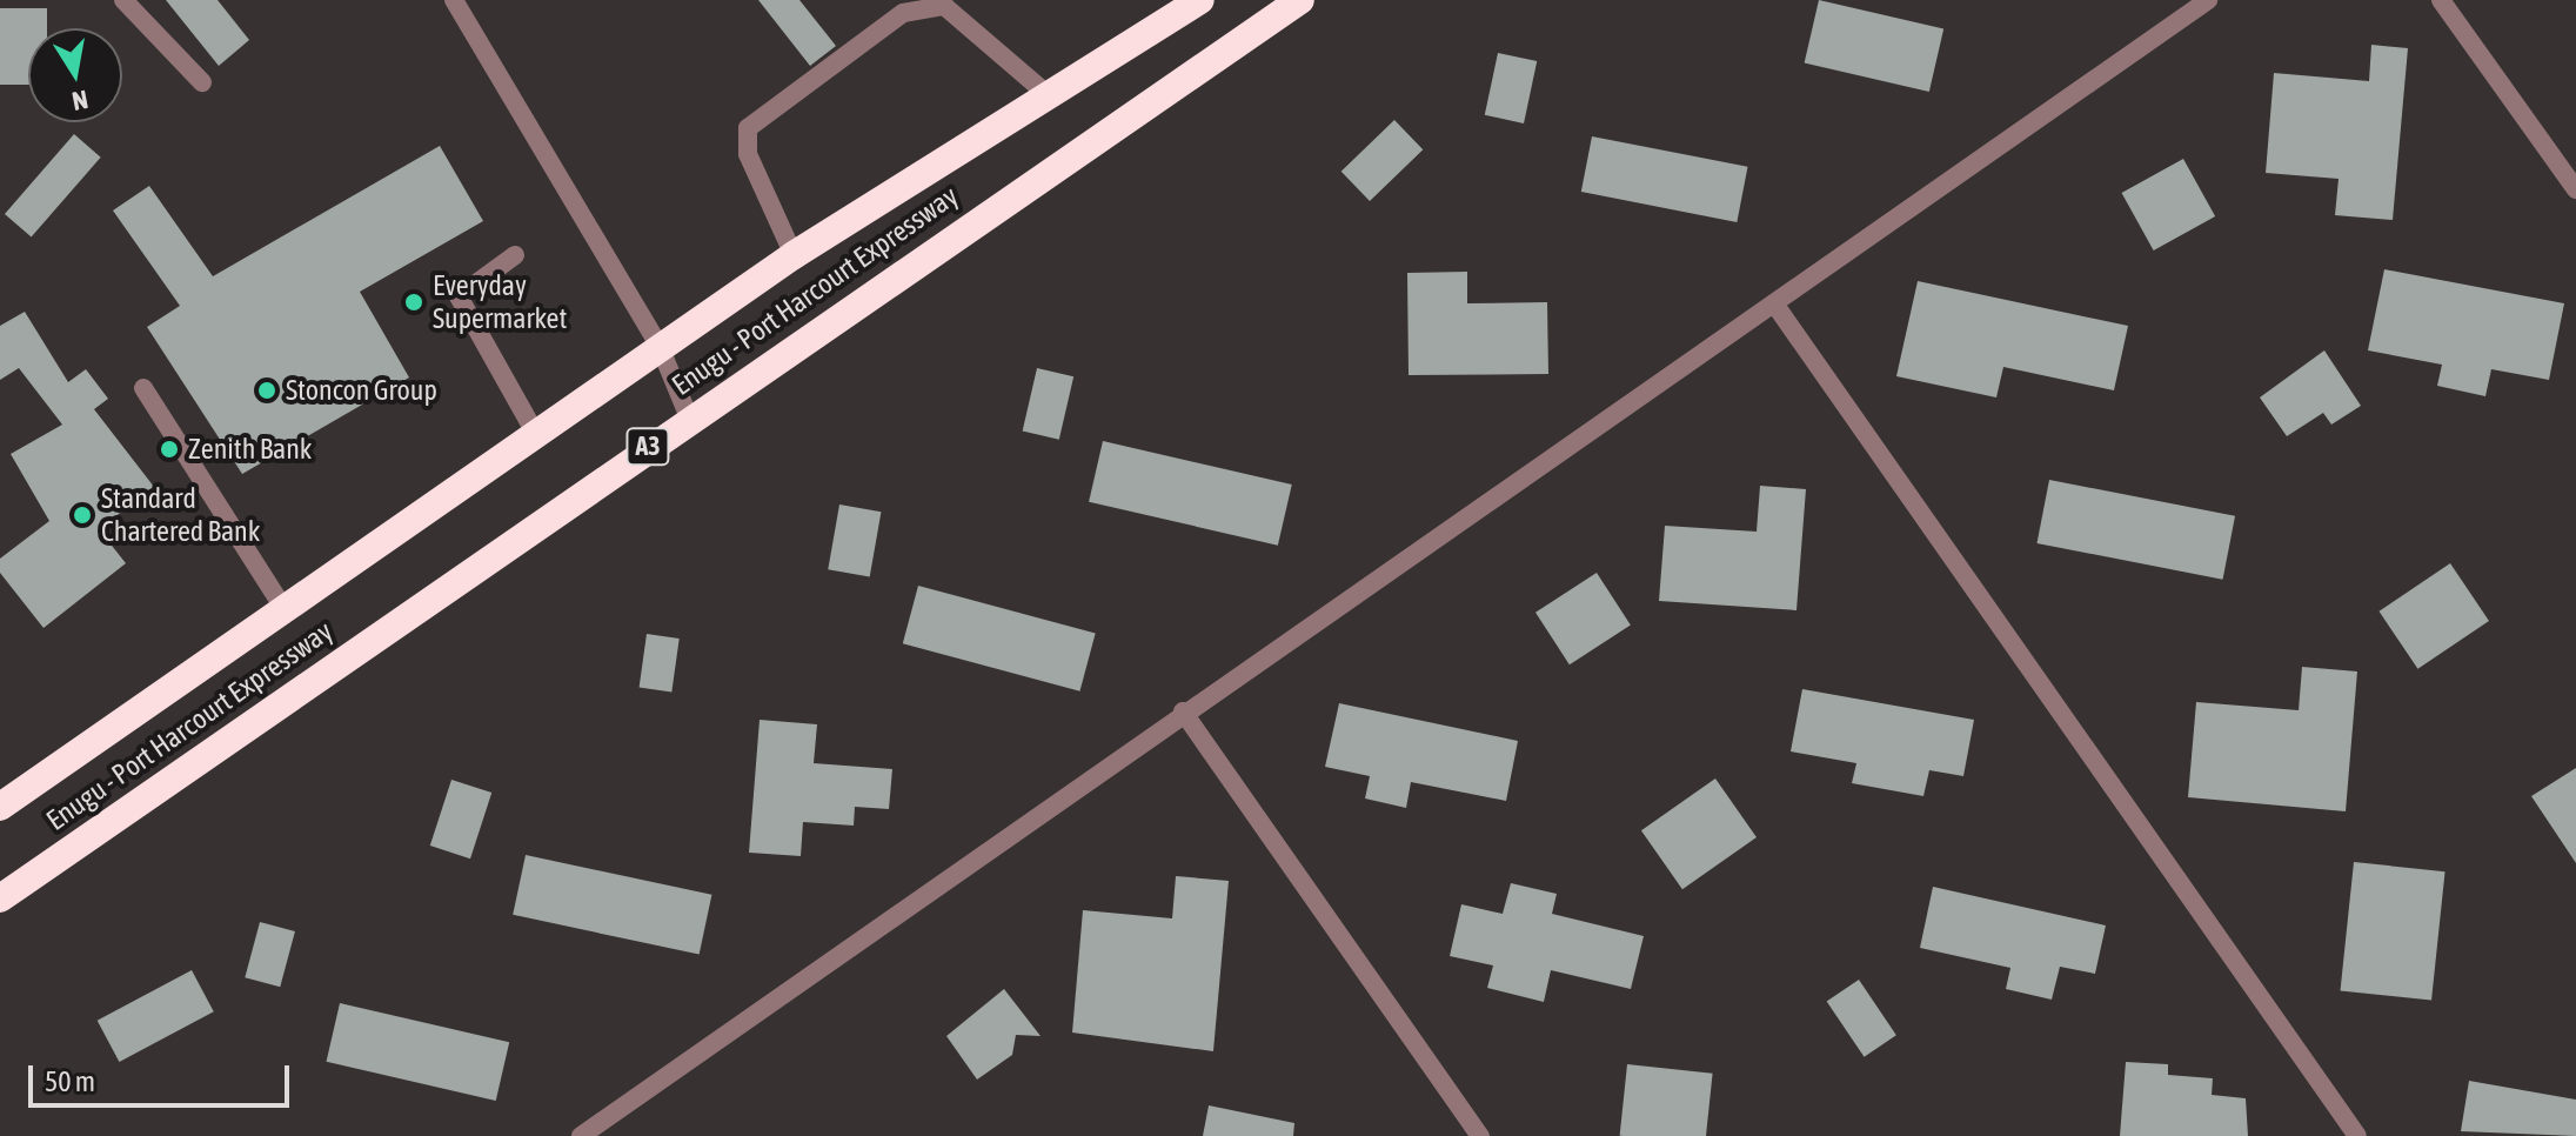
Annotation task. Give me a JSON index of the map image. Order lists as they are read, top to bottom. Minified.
{"streets":{"highway":["Enugu - Port Harcourt Expressway","A3"]},"places":["Everyday Supermarket","Stoncon Group","Zenith Bank","Standard Chartered Bank"],"scale_bar":"50 m","north":"bottom"}
